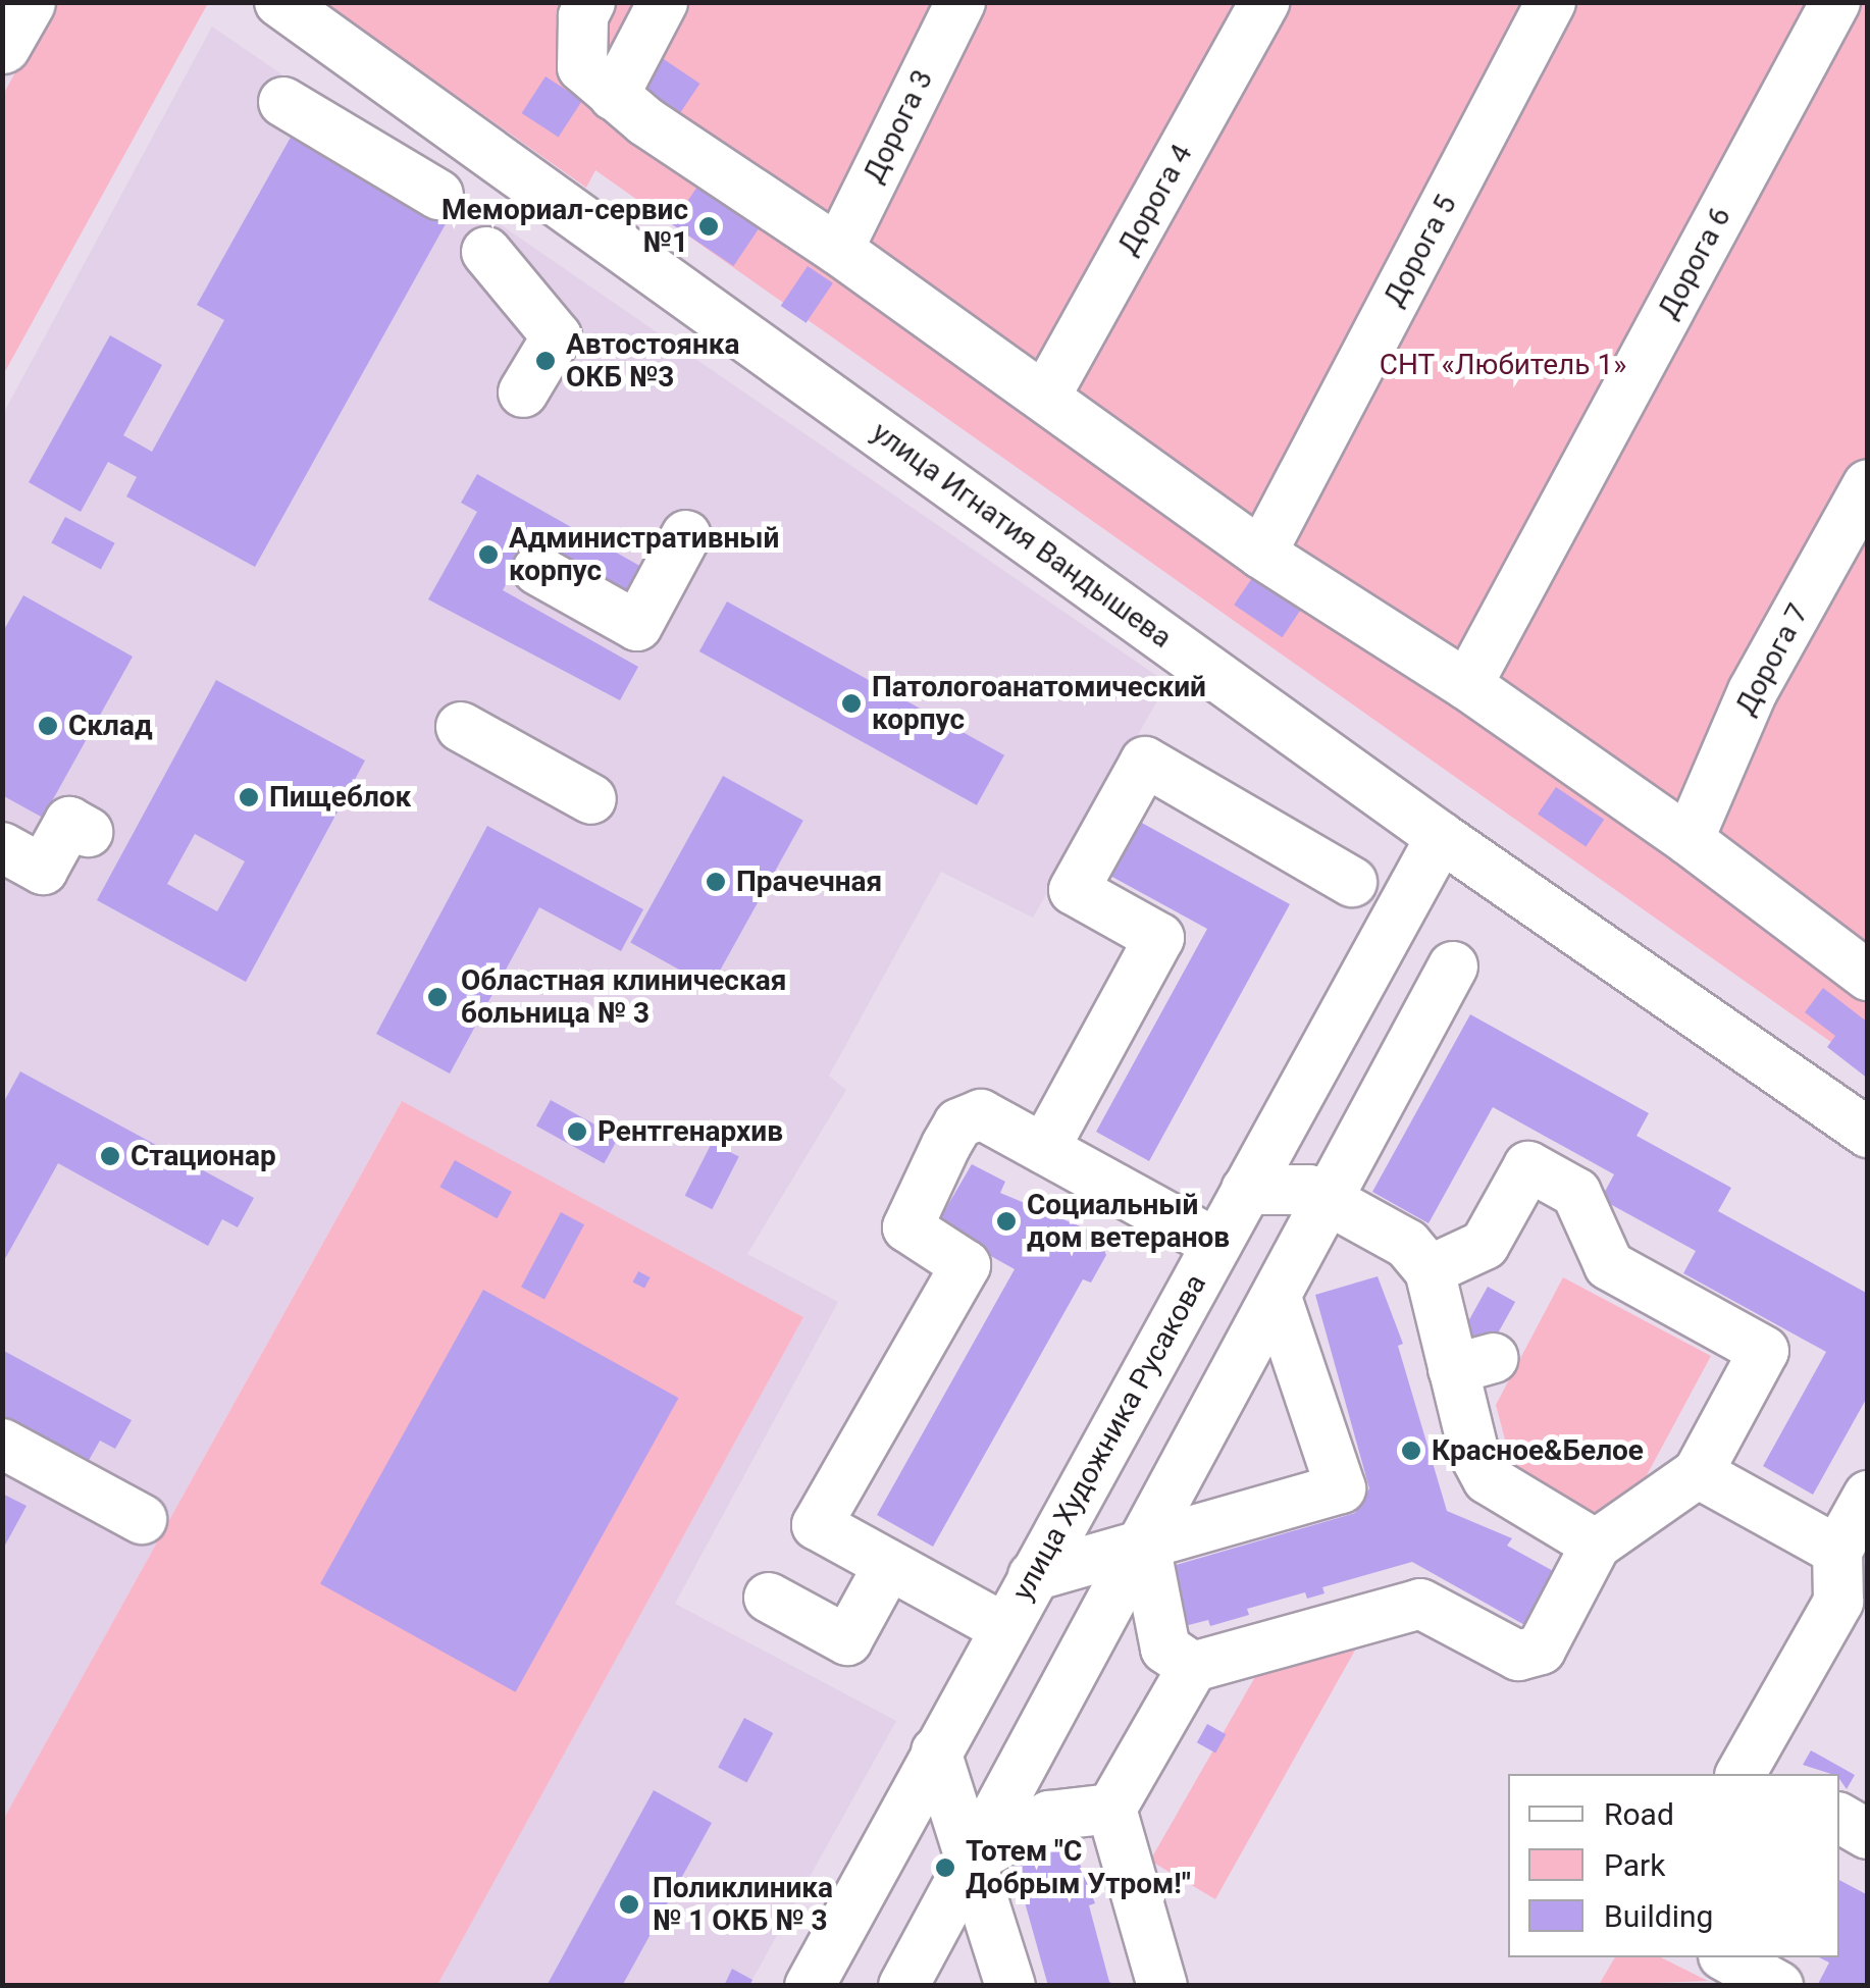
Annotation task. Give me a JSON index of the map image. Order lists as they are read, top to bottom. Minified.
{"streets":{"street":["Дорога 3","Дорога 4","Дорога 5","Дорога 6","улица Игнатия Вандышева","Дорога 7","улица Художника Русакова"]},"crossings":[["улица Игнатия Вандышева","улица Художника Русакова"]],"parks":["СНТ «Любитель 1»"],"places":["Мемориал-сервис №1","Автостоянка ОКБ №3","Административный корпус","Патологоанатомический корпус","Склад","Пищеблок","Прачечная","Областная клиническая больница № 3","Рентгенархив","Стационар","Социальный дом ветеранов","Красное&Белое","Тотем \"С Добрым Утром!\"","Поликлиника № 1 ОКБ № 3"],"legend":["Road","Park","Building"]}
